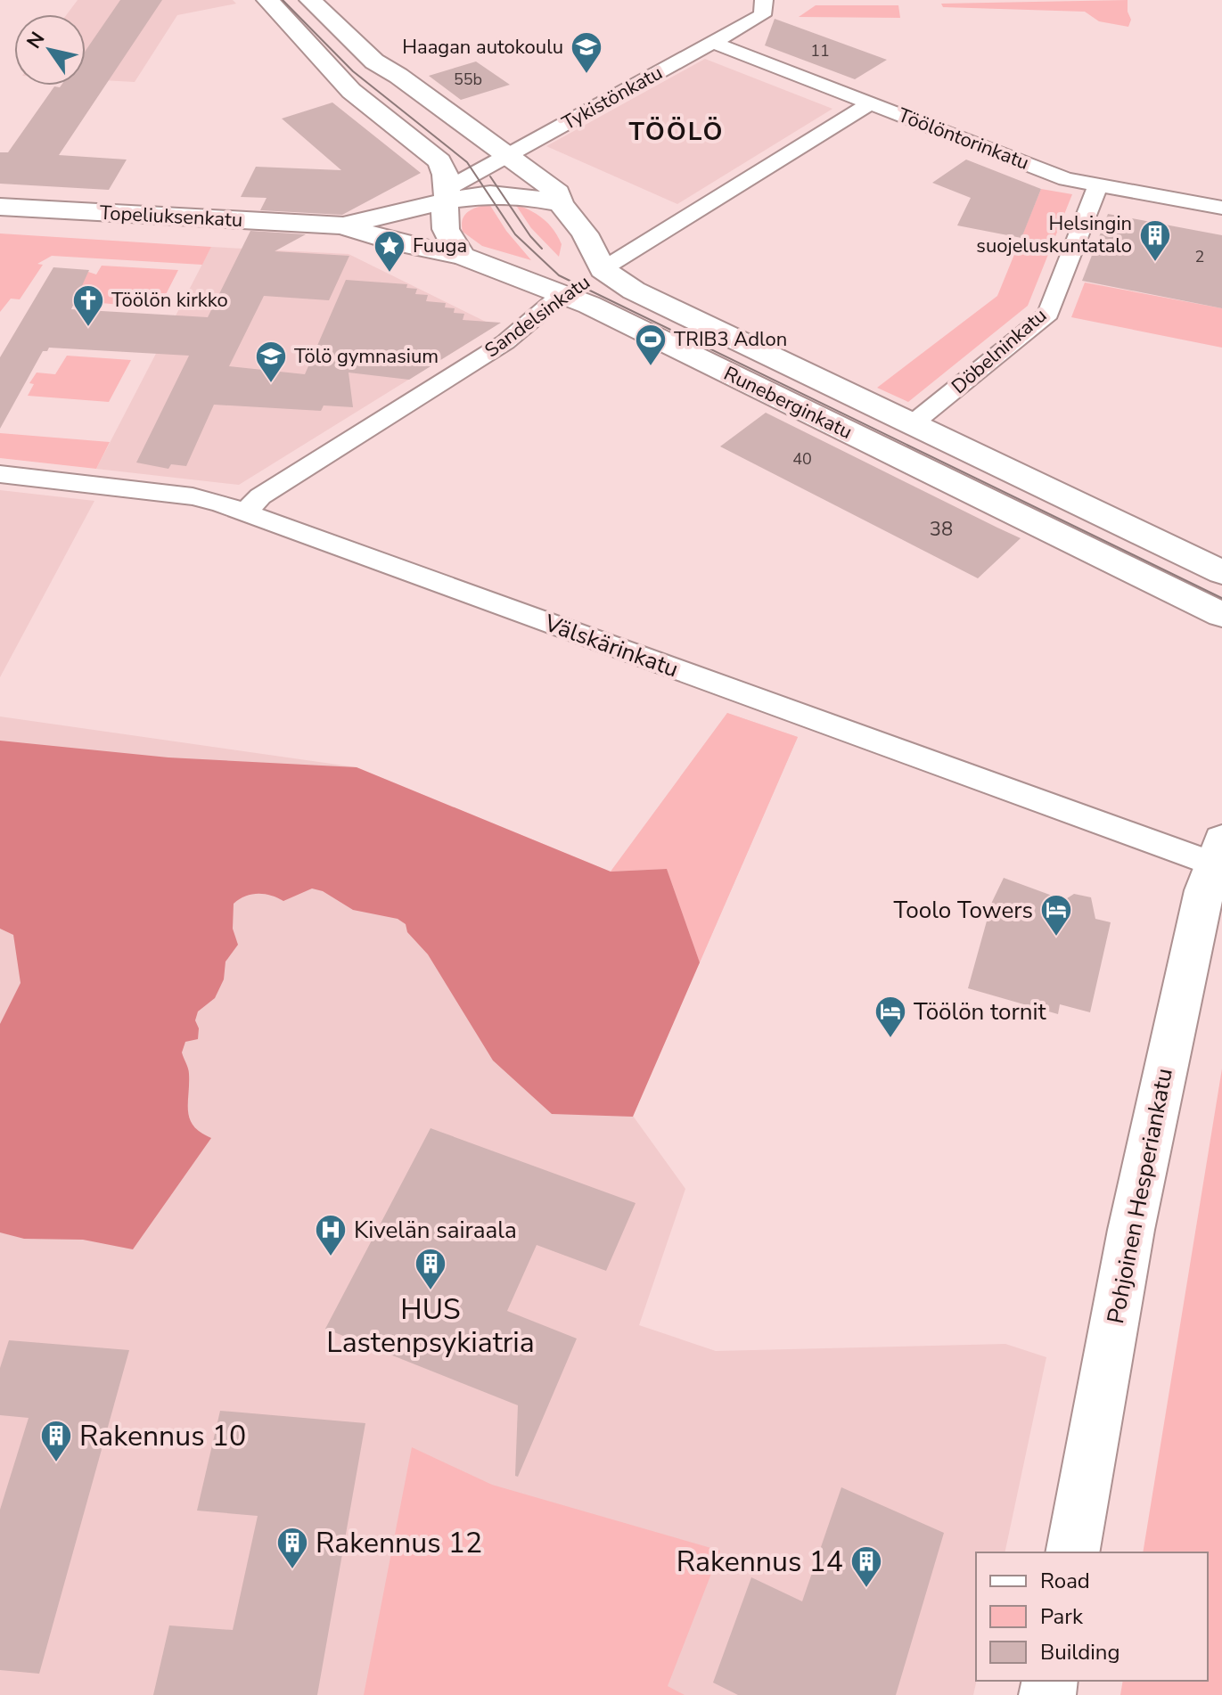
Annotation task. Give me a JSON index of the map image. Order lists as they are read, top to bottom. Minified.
{"streets":{"main road":["Topeliuksenkatu","Sandelsinkatu","Runeberginkatu","Pohjoinen Hesperiankatu"],"street":["Tykistönkatu","Töölöntorinkatu","Döbelninkatu","Välskärinkatu"]},"crossings":[["Tykistönkatu","Töölöntorinkatu"],["Tykistönkatu","Topeliuksenkatu"],["Tykistönkatu","Runeberginkatu"],["Töölöntorinkatu","Sandelsinkatu"],["Töölöntorinkatu","Döbelninkatu"],["Topeliuksenkatu","Runeberginkatu"],["Sandelsinkatu","Runeberginkatu"],["Sandelsinkatu","Välskärinkatu"],["Döbelninkatu","Runeberginkatu"],["Välskärinkatu","Pohjoinen Hesperiankatu"]],"districts":["TÖÖLÖ"],"places":{"school or university":["Haagan autokoulu","Tölö gymnasium"],"building":["Helsingin suojeluskuntatalo","HUS Lastenpsykiatria","Rakennus 10","Rakennus 12","Rakennus 14"],"place":["Fuuga"],"church":["Töölön kirkko"],"sports":["TRIB3 Adlon"],"hotel":["Toolo Towers","Töölön tornit"],"hospital":["Kivelän sairaala"]},"house_numbers":["11","55b","2","40","38"],"legend":["Road","Park","Building"],"north":"top left"}
